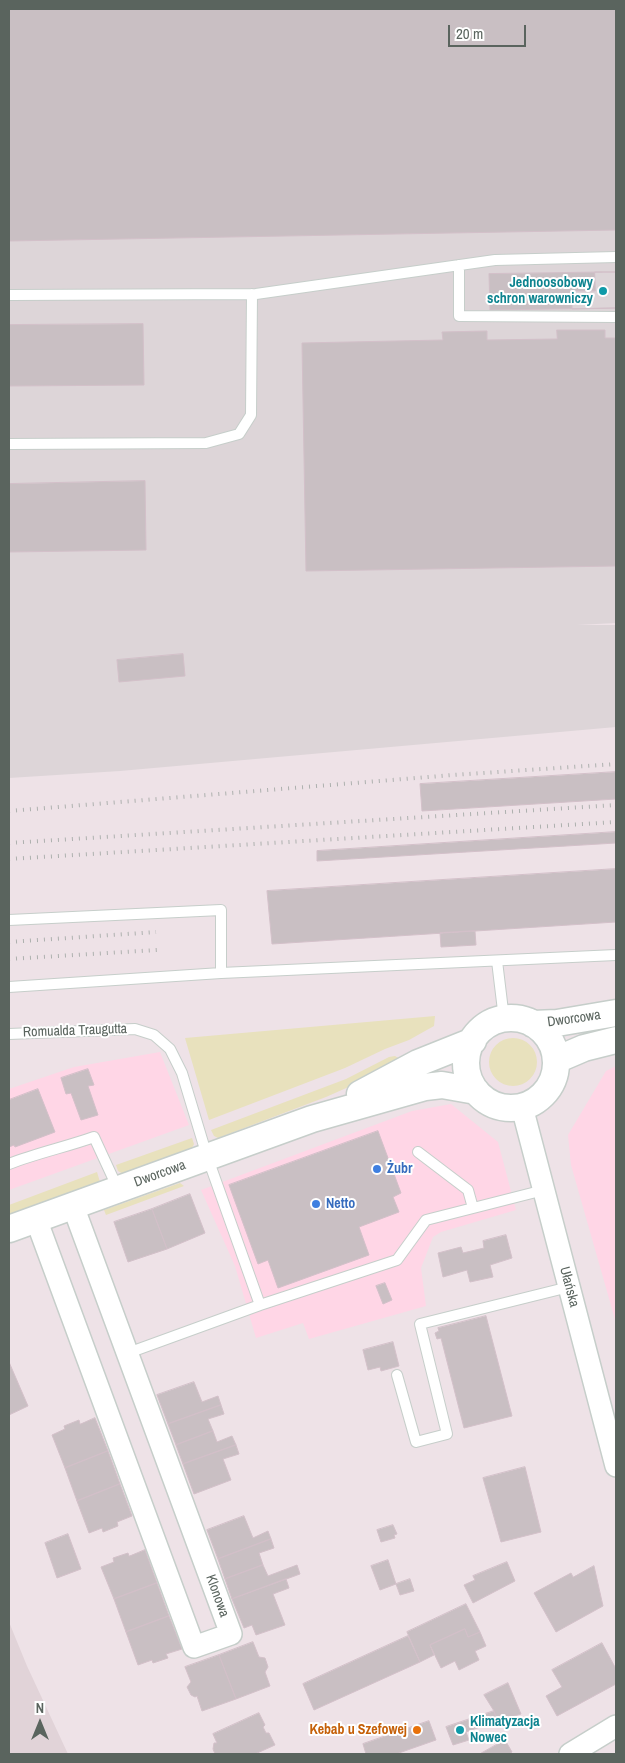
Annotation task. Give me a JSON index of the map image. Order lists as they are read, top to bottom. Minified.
{"streets":{"street":["Dworcowa","Ułańska","Klonowa"],"lane":["Romualda Traugutta"]},"crossings":[["Dworcowa","Romualda Traugutta"],["Dworcowa","Ułańska"],["Dworcowa","Klonowa"]],"places":["Jednoosobowy schron warowniczy","Żubr","Netto","Kebab u Szefowej","Klimatyzacja Nowec"],"scale_bar":"20 m","north":"top"}
